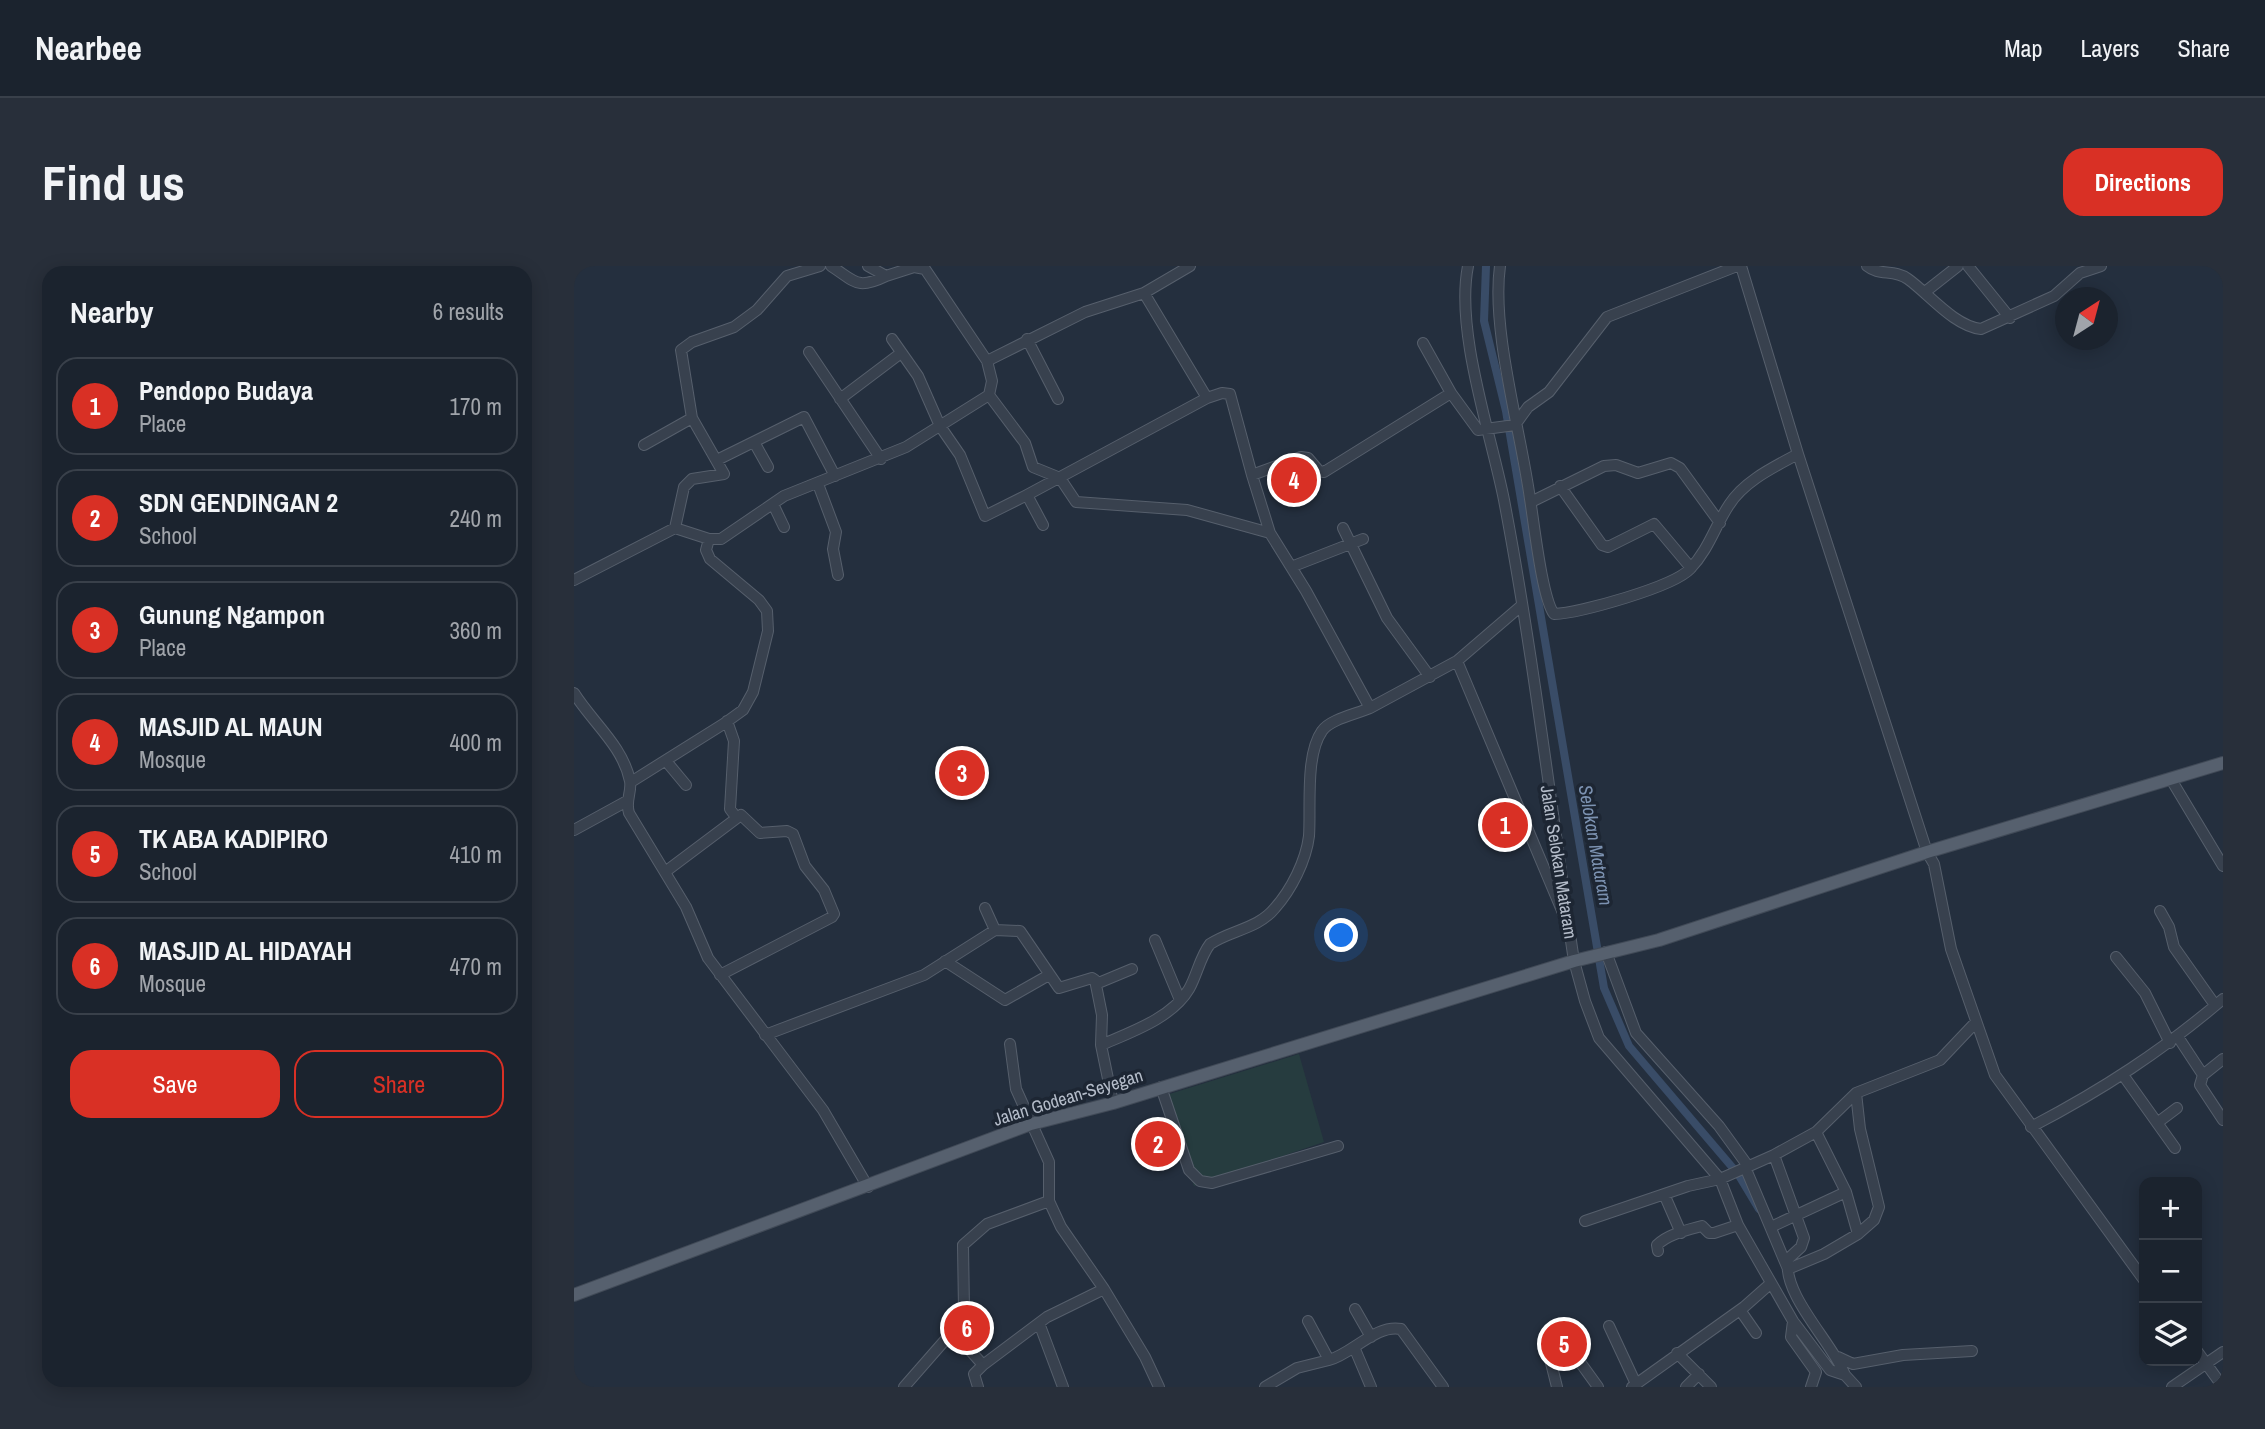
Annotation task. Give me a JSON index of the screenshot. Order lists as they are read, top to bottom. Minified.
{"streets":{"main road":["Jalan Godean-Seyegan"],"street":["Jalan Selokan Mataram"]},"crossings":[["Jalan Selokan Mataram","Jalan Godean-Seyegan"]],"water":["Selokan Mataram"],"north":"top right","page":{"header":"Nearbee","nav":["Map","Layers","Share"],"buttons":["Directions",["Save","Share"]],"title":"Find us","heading":["Nearby","6 results"],"list":[{"mark":"1","name":"Pendopo Budaya","note":"Place","value":"170 m"},{"mark":"2","name":"SDN GENDINGAN 2","note":"School","value":"240 m"},{"mark":"3","name":"Gunung Ngampon","note":"Place","value":"360 m"},{"mark":"4","name":"MASJID AL MAUN","note":"Mosque","value":"400 m"},{"mark":"5","name":"TK ABA KADIPIRO","note":"School","value":"410 m"},{"mark":"6","name":"MASJID AL HIDAYAH","note":"Mosque","value":"470 m"}],"pins":["4","3","1","2","6","5"],"map_buttons":["+","−"]}}
